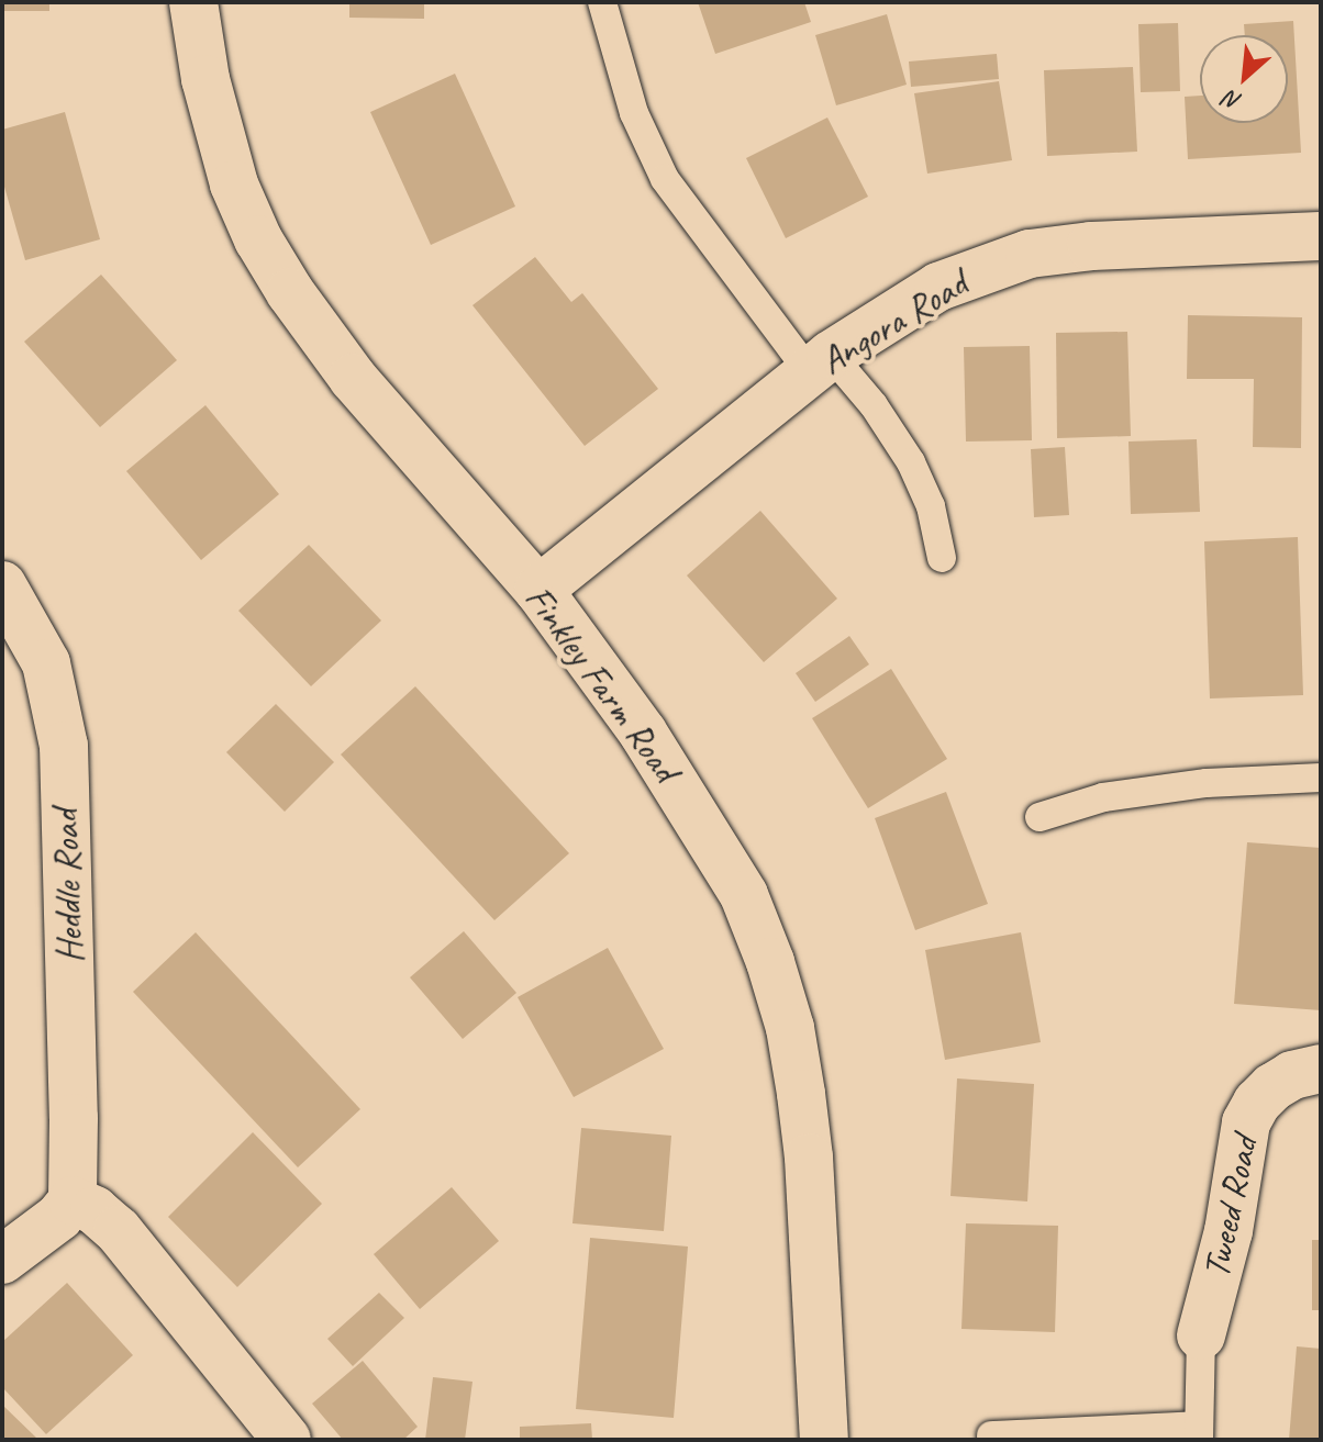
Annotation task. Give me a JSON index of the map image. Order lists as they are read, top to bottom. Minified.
{"streets":{"street":["Angora Road","Finkley Farm Road","Heddle Road","Tweed Road"]},"crossings":[["Angora Road","Finkley Farm Road"]],"north":"bottom left"}
